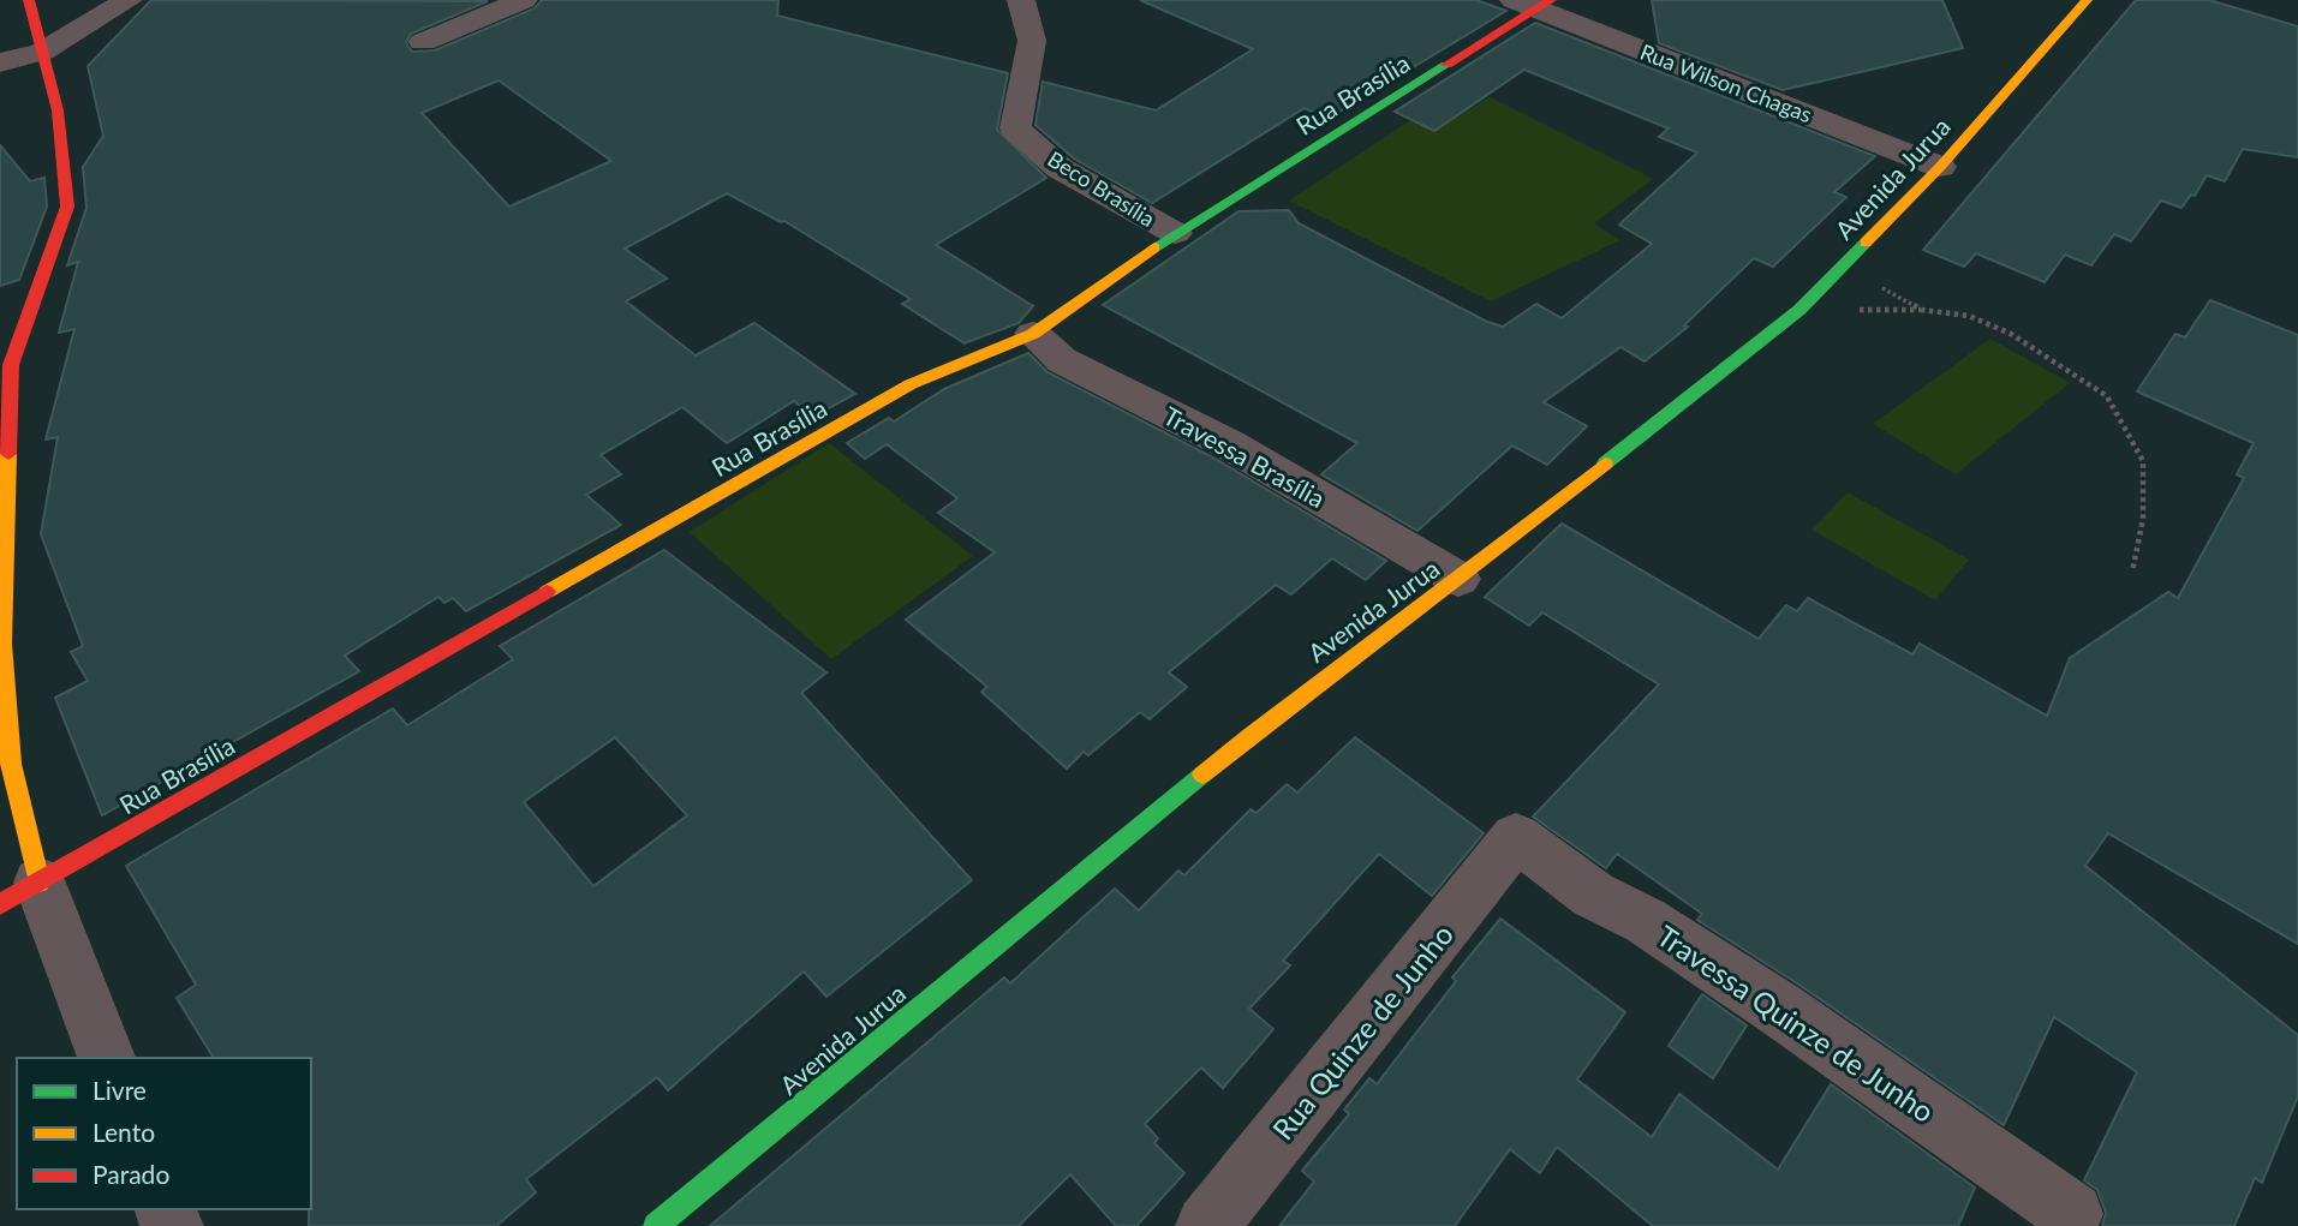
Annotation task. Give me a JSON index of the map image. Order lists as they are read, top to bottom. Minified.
{"streets":{"street":["Rua Wilson Chagas","Rua Brasília","Avenida Jurua","Beco Brasília","Travessa Brasília","Travessa Quinze de Junho","Rua Quinze de Junho"]},"crossings":[["Rua Wilson Chagas","Rua Brasília"],["Rua Wilson Chagas","Avenida Jurua"],["Rua Brasília","Beco Brasília"],["Rua Brasília","Travessa Brasília"],["Avenida Jurua","Travessa Brasília"],["Travessa Quinze de Junho","Rua Quinze de Junho"]],"legend":["Livre","Lento","Parado"]}
